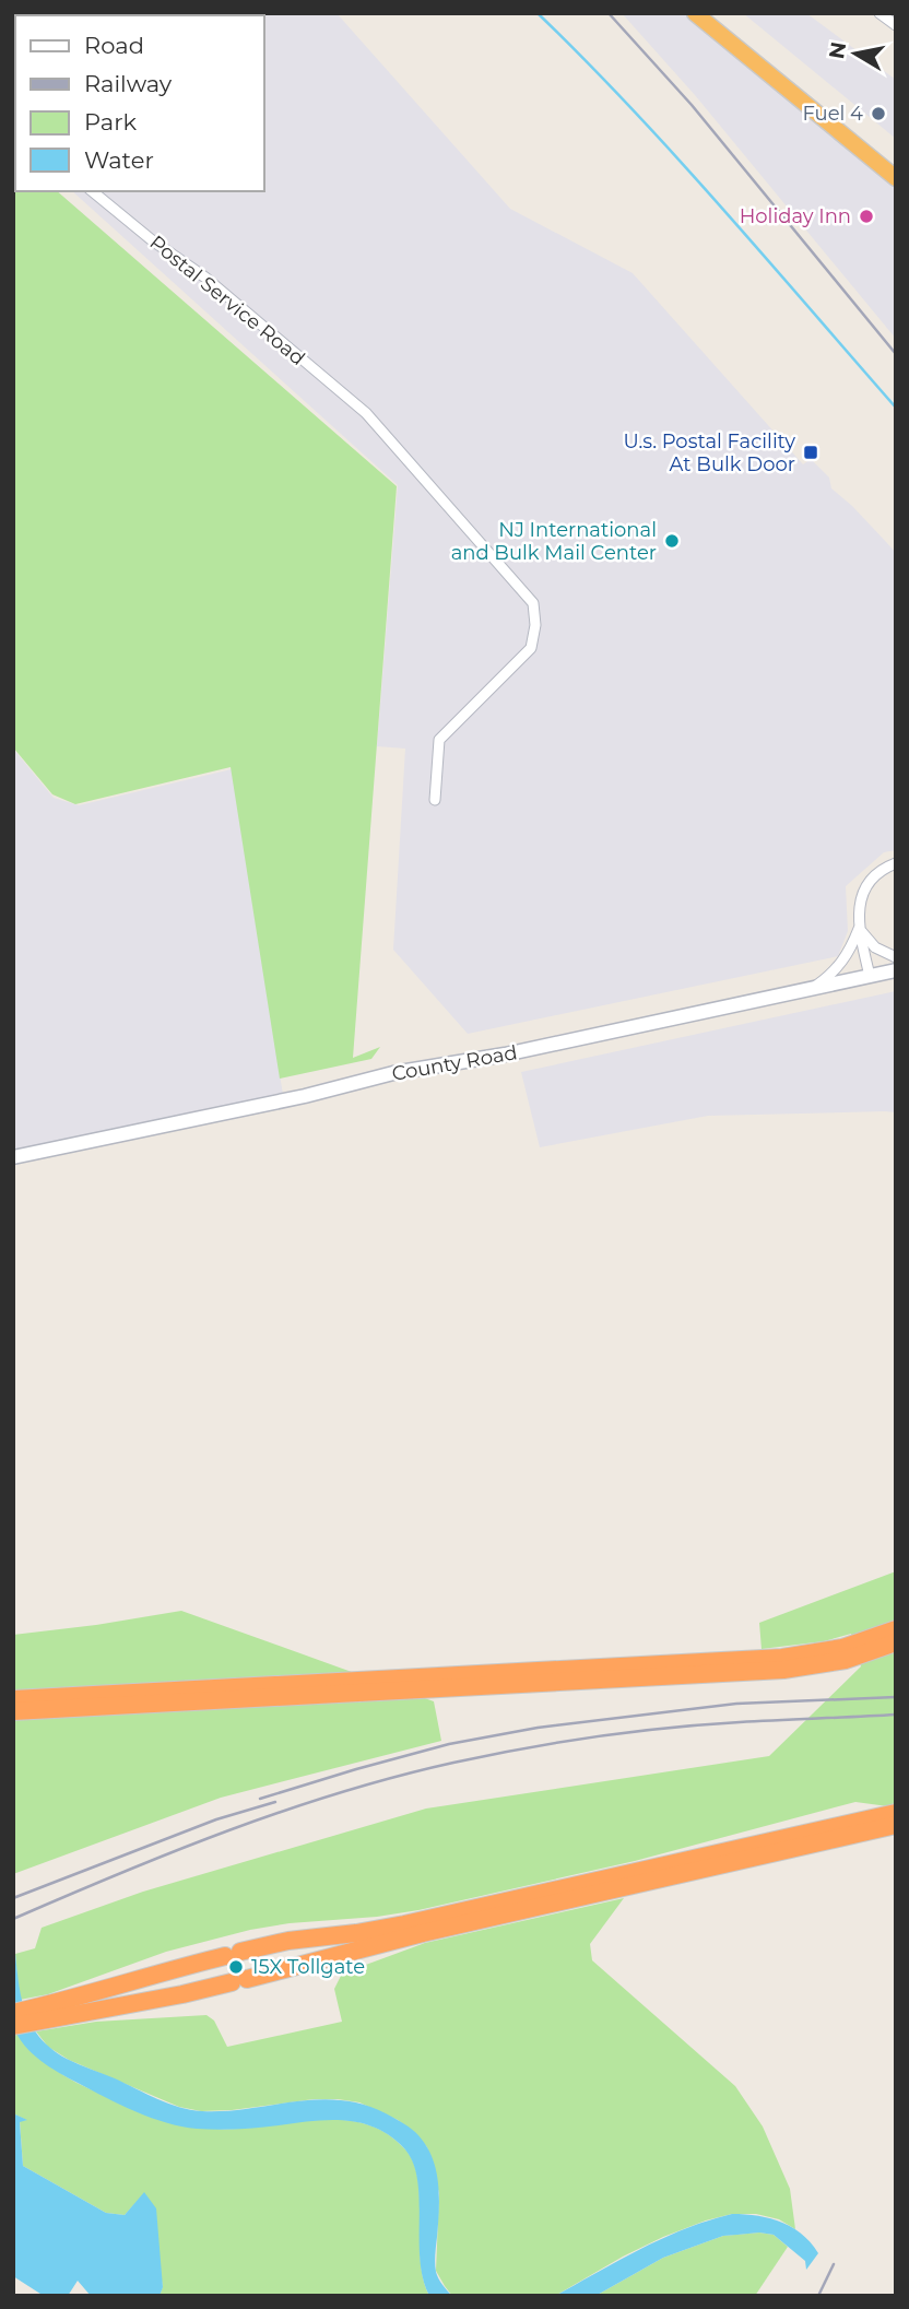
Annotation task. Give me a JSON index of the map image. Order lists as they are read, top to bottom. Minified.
{"streets":{"main road":["County Road"],"street":["Postal Service Road"]},"places":{"other":["Fuel 4","Holiday Inn","NJ International and Bulk Mail Center","15X Tollgate"],"transit":["U.s. Postal Facility At Bulk Door"]},"legend":["Road","Railway","Park","Water"],"north":"left"}
